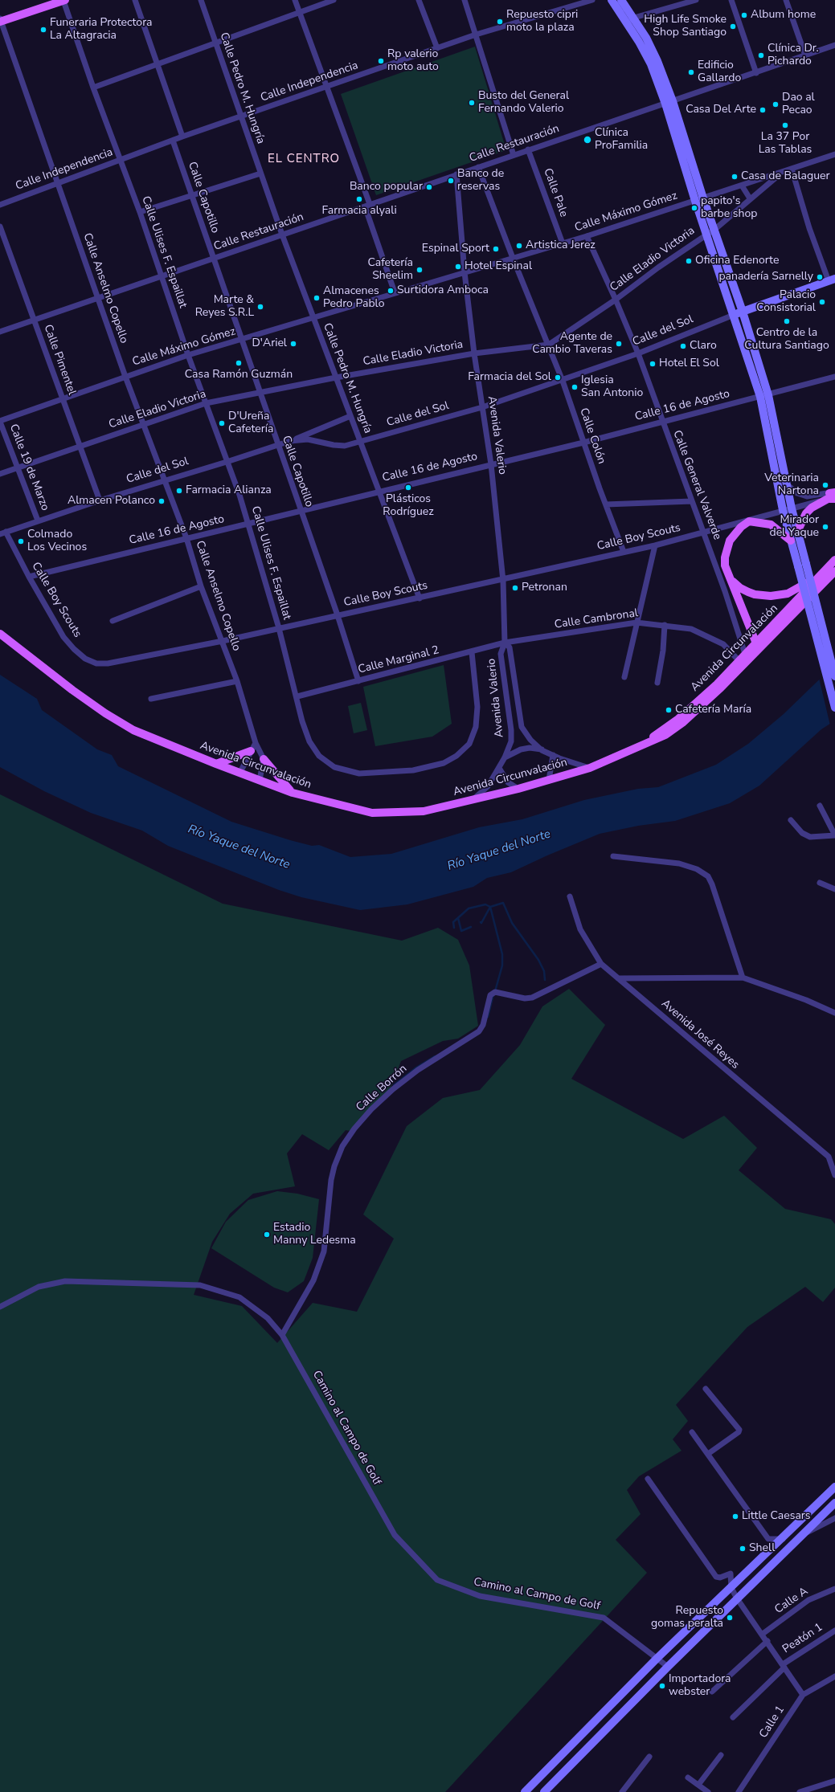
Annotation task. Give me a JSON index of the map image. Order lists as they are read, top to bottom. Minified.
{"streets":{"main road":["Calle del Sol","Avenida Circunvalación"],"street":["Calle Independencia","Calle Pedro M. Hungría","Calle Restauración","Calle Pale","Calle Capotillo","Calle Máximo Gómez","Calle Ulises F. Espaillat","Calle Eladio Victoria","Calle Anselmo Copello","Calle Pimentel","Calle 16 de Agosto","Avenida Valerio","Calle Colón","Calle 19 de Marzo","Calle General Valverde","Calle Boy Scouts","Calle Cambronal","Calle Marginal 2","Avenida José Reyes","Calle Borrón","Camino al Campo de Golf","Calle A","Peatón 1","Calle 1"]},"crossings":[["Calle Independencia","Calle Pedro M. Hungría"],["Calle Independencia","Calle Capotillo"],["Calle Independencia","Calle Ulises F. Espaillat"],["Calle Independencia","Calle Anselmo Copello"],["Calle Pedro M. Hungría","Calle Restauración"],["Calle Pedro M. Hungría","Calle Máximo Gómez"],["Calle Pedro M. Hungría","Calle Eladio Victoria"],["Calle Pedro M. Hungría","Calle del Sol"],["Calle Pedro M. Hungría","Calle 16 de Agosto"],["Calle Pedro M. Hungría","Calle Boy Scouts"],["Calle Restauración","Calle Pale"],["Calle Restauración","Calle Capotillo"],["Calle Restauración","Calle Ulises F. Espaillat"],["Calle Restauración","Calle Anselmo Copello"],["Calle Restauración","Calle Pimentel"],["Calle Restauración","Avenida Valerio"],["Calle Restauración","Calle Colón"],["Calle Pale","Calle Máximo Gómez"],["Calle Capotillo","Calle Máximo Gómez"],["Calle Capotillo","Calle Eladio Victoria"],["Calle Capotillo","Calle del Sol"],["Calle Capotillo","Calle 16 de Agosto"],["Calle Capotillo","Calle Boy Scouts"],["Calle Capotillo","Calle Marginal 2"],["Calle Máximo Gómez","Calle Ulises F. Espaillat"],["Calle Máximo Gómez","Calle Eladio Victoria"],["Calle Máximo Gómez","Calle Anselmo Copello"],["Calle Máximo Gómez","Calle Pimentel"],["Calle Máximo Gómez","Avenida Valerio"],["Calle Máximo Gómez","Calle Colón"],["Calle Máximo Gómez","Calle 19 de Marzo"],["Calle Máximo Gómez","Calle General Valverde"],["Calle Ulises F. Espaillat","Calle Eladio Victoria"],["Calle Ulises F. Espaillat","Calle del Sol"],["Calle Ulises F. Espaillat","Calle 16 de Agosto"],["Calle Ulises F. Espaillat","Calle Boy Scouts"],["Calle Ulises F. Espaillat","Calle Marginal 2"],["Calle Eladio Victoria","Calle Anselmo Copello"],["Calle Eladio Victoria","Calle Pimentel"],["Calle Eladio Victoria","Avenida Valerio"],["Calle Eladio Victoria","Calle Colón"],["Calle Eladio Victoria","Calle 19 de Marzo"],["Calle Eladio Victoria","Calle General Valverde"],["Calle Anselmo Copello","Calle del Sol"],["Calle Anselmo Copello","Calle 16 de Agosto"],["Calle Anselmo Copello","Calle Boy Scouts"],["Calle del Sol","Calle Pimentel"],["Calle del Sol","Avenida Valerio"],["Calle del Sol","Calle Colón"],["Calle del Sol","Calle 19 de Marzo"],["Calle del Sol","Calle General Valverde"],["Calle del Sol","Calle Boy Scouts"],["Calle 16 de Agosto","Avenida Valerio"],["Calle 16 de Agosto","Calle Colón"],["Calle 16 de Agosto","Calle General Valverde"],["Calle 16 de Agosto","Calle Boy Scouts"],["Avenida Valerio","Calle Boy Scouts"],["Avenida Valerio","Calle Cambronal"],["Avenida Valerio","Avenida Circunvalación"],["Avenida Valerio","Calle Marginal 2"],["Calle Colón","Calle Boy Scouts"],["Calle General Valverde","Calle Boy Scouts"],["Calle General Valverde","Avenida Circunvalación"],["Calle Cambronal","Avenida Circunvalación"],["Calle Cambronal","Calle Marginal 2"],["Avenida José Reyes","Calle Borrón"],["Calle Borrón","Camino al Campo de Golf"]],"districts":["EL CENTRO"],"water":["Río Yaque del Norte"],"places":["Album home","Repuesto cipri moto la plaza","High Life Smoke Shop Santiago","Funeraria Protectora La Altagracia","Clínica Dr. Pichardo","Rp valerio moto auto","Edificio Gallardo","Busto del General Fernando Valerio","Dao al Pecao","Casa Del Arte","La 37 Por Las Tablas","Clínica ProFamilia","Casa de Balaguer","Banco de reservas","Banco popular","Farmacia alyali","papito's barbe shop","Artistica Jerez","Espinal Sport","Oficina Edenorte","Hotel Espinal","Cafetería Sheelim","panadería Sarnelly","Surtidora Amboca","Almacenes Pedro Pablo","Palacio Consistorial","Marte & Reyes S.R.L","Centro de la Cultura Santiago","D'Ariel","Agente de Cambio Taveras","Claro","Casa Ramón Guzmán","Hotel El Sol","Farmacia del Sol","Iglesia San Antonio","D'Ureña Cafetería","Veterinaria Nartona","Plásticos Rodríguez","Farmacia Alianza","Almacen Polanco","Mirador del Yaque","Colmado Los Vecinos","Petronan","Cafetería María","Estadio Manny Ledesma","Little Caesars","Shell","Repuesto gomas peralta","Importadora webster"]}
